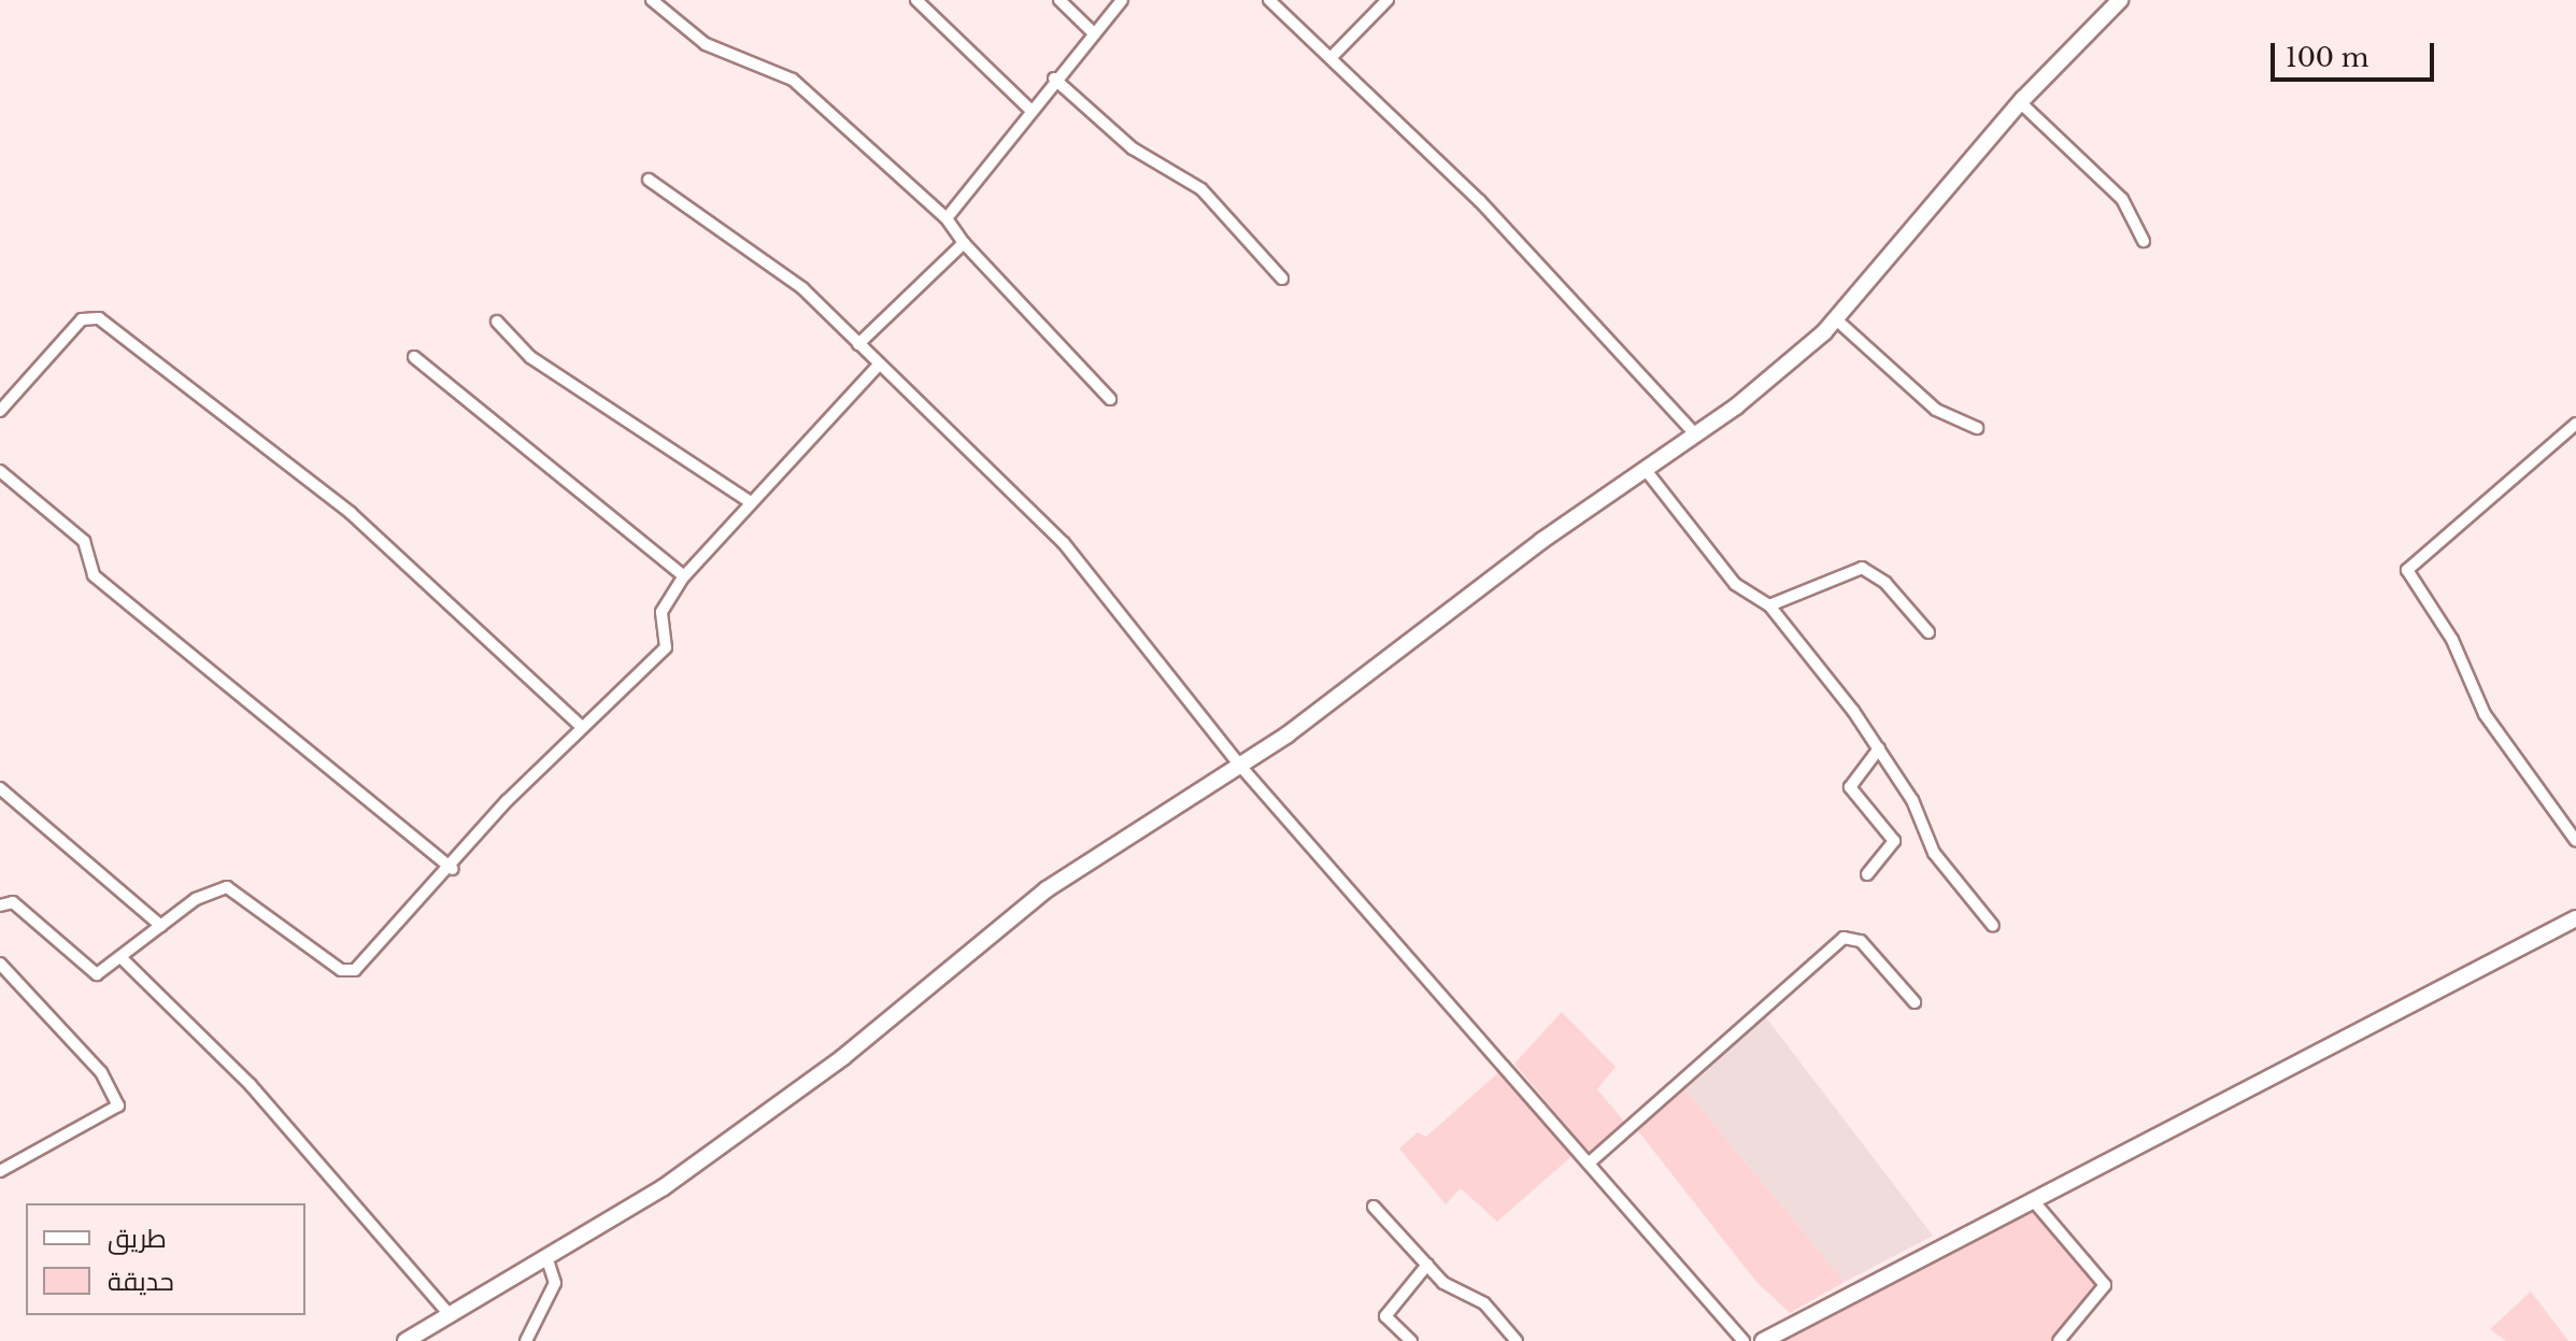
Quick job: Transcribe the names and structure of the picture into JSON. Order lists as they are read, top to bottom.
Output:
{
  "legend": ["طريق", "حديقة"],
  "scale_bar": "100 m"
}
